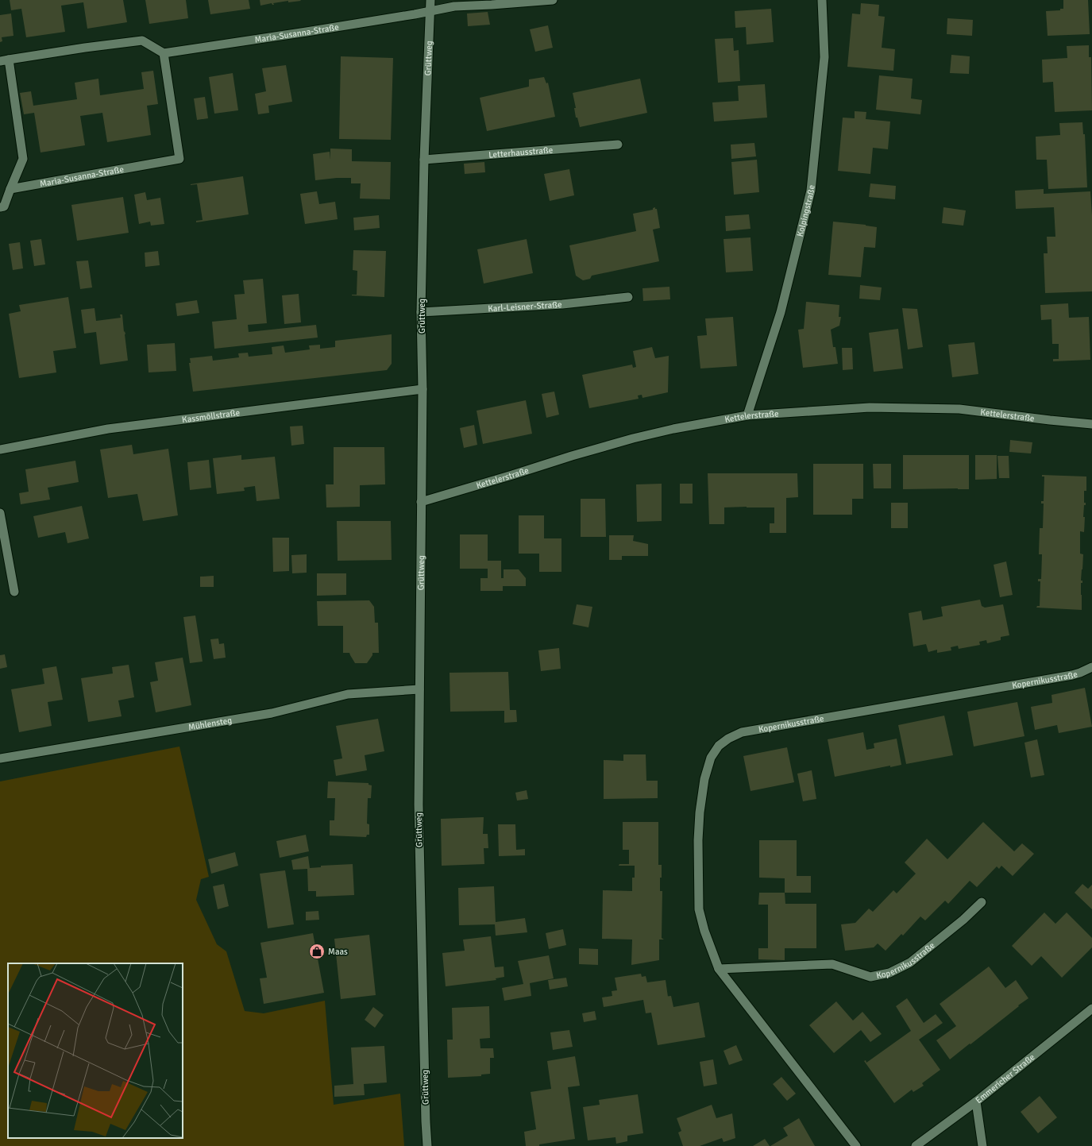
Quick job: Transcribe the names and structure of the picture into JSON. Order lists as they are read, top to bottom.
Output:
{
  "streets": {
    "street": [
      "Maria-Susanna-Straße",
      "Grüttweg",
      "Letterhausstraße",
      "Kolpingstraße",
      "Karl-Leisner-Straße",
      "Kettelerstraße",
      "Kassmöllstraße",
      "Kopernikusstraße",
      "Mühlensteg",
      "Emmericher Straße"
    ]
  },
  "crossings": [
    ["Maria-Susanna-Straße", "Grüttweg"],
    ["Grüttweg", "Letterhausstraße"],
    ["Grüttweg", "Karl-Leisner-Straße"],
    ["Grüttweg", "Kettelerstraße"],
    ["Grüttweg", "Kassmöllstraße"],
    ["Grüttweg", "Mühlensteg"],
    ["Kolpingstraße", "Kettelerstraße"]
  ],
  "places": {
    "shop": ["Maas"]
  }
}
